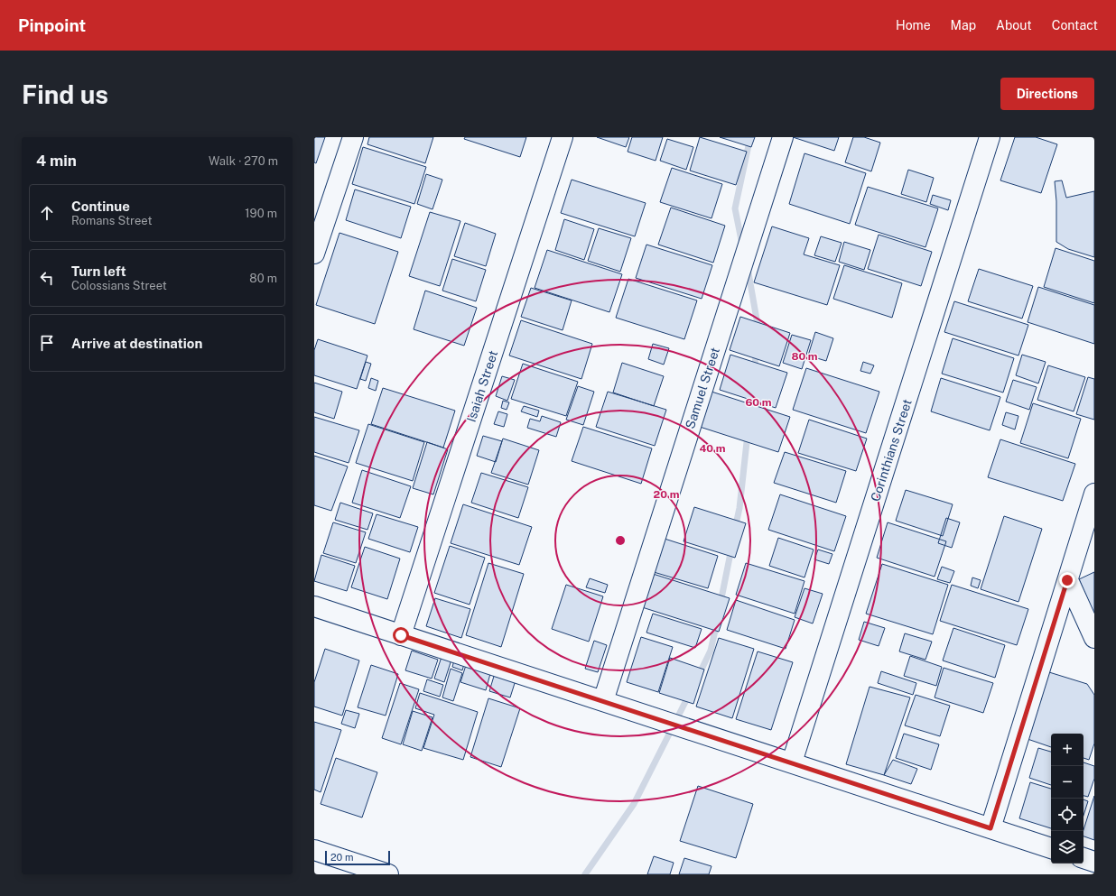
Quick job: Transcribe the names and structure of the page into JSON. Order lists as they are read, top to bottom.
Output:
{
  "streets": {
    "street": ["Isaiah Street", "Samuel Street", "Corinthians Street"]
  },
  "scale_bar": "20 m",
  "page": {
    "header": "Pinpoint",
    "nav": [
      "Home",
      "Map",
      "About",
      "Contact"
    ],
    "buttons": "Directions",
    "title": "Find us",
    "heading": ["4 min", "Walk · 270 m"],
    "list": [
      ["Continue", "Romans Street", "190 m"],
      ["Turn left", "Colossians Street", "80 m"],
      "Arrive at destination"
    ],
    "map_buttons": ["+", "−"],
    "scale": "20 m"
  },
  "rings": [
    "80 m",
    "60 m",
    "40 m",
    "20 m"
  ]
}
